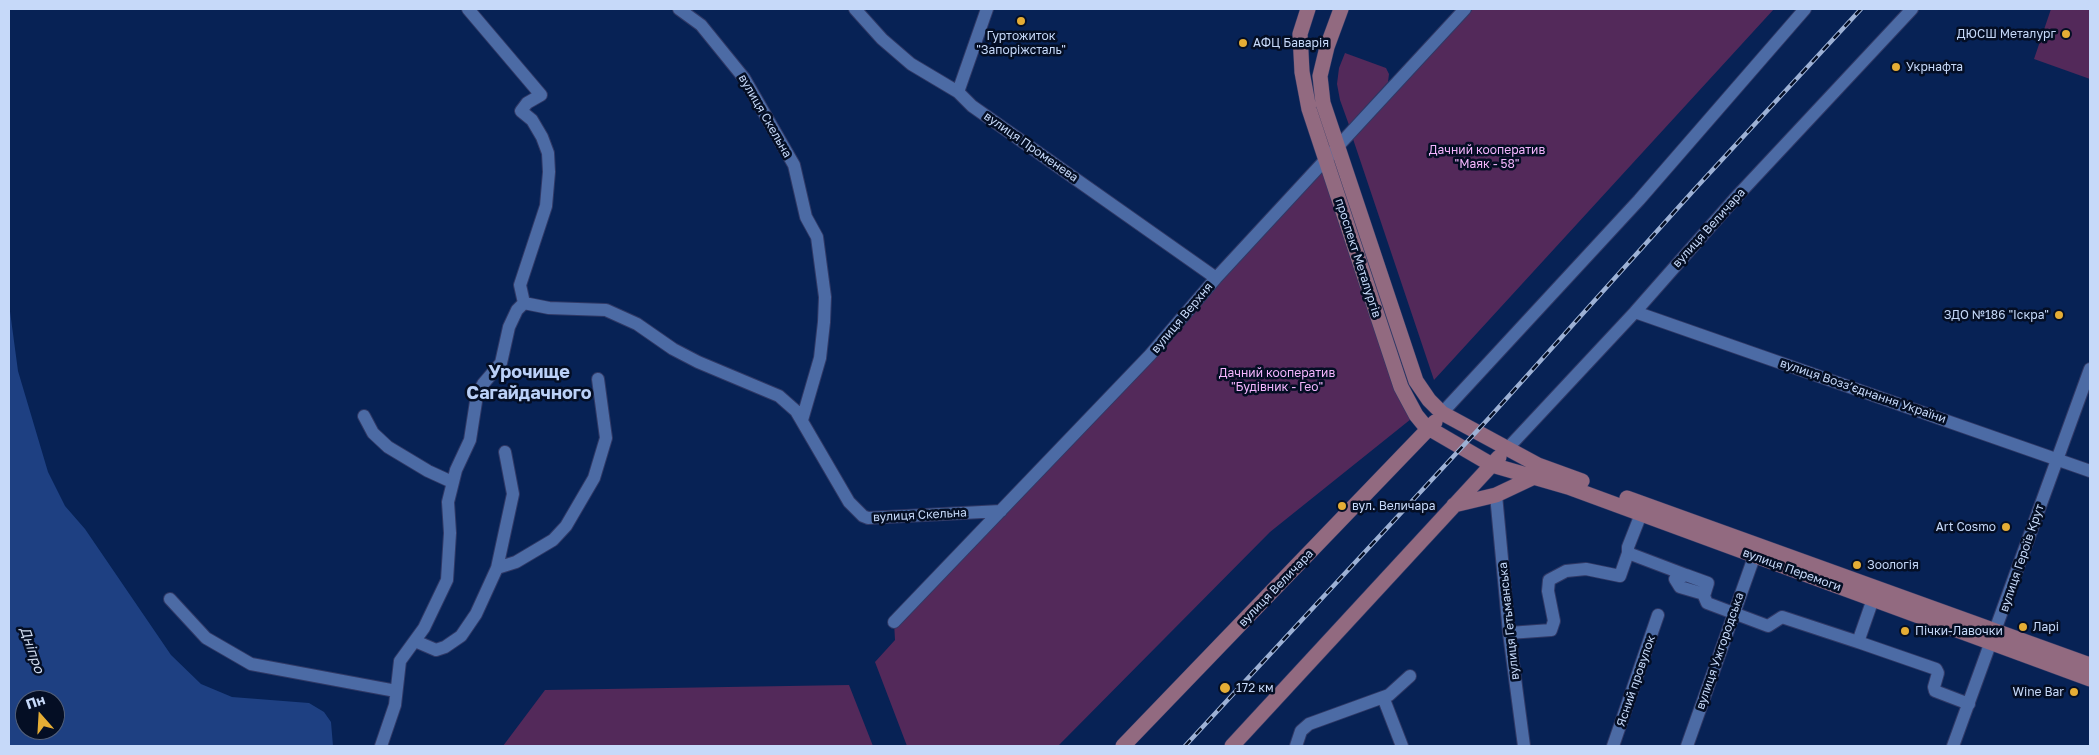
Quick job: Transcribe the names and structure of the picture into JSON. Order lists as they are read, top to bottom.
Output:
{
  "streets": {
    "main road": ["вулиця Величара", "проспект Металургів", "вулиця Перемоги"],
    "street": [
      "вулиця Скельна",
      "вулиця Променева",
      "вулиця Верхня",
      "вулиця Воззʼєднання України",
      "вулиця Героїв Крут",
      "вулиця Гетьманська",
      "вулиця Ужгородська",
      "Ясний провулок"
    ]
  },
  "crossings": [
    ["вулиця Скельна", "вулиця Верхня"],
    ["вулиця Променева", "вулиця Верхня"],
    ["вулиця Величара", "проспект Металургів"],
    ["вулиця Величара", "вулиця Воззʼєднання України"],
    ["вулиця Величара", "вулиця Перемоги"],
    ["проспект Металургів", "вулиця Верхня"],
    ["проспект Металургів", "вулиця Перемоги"],
    ["вулиця Воззʼєднання України", "вулиця Героїв Крут"],
    ["вулиця Героїв Крут", "вулиця Перемоги"],
    ["вулиця Перемоги", "вулиця Ужгородська"]
  ],
  "districts": ["Урочище Сагайдачного"],
  "water": ["Дніпро"],
  "parks": ["Дачний кооператив \"Маяк - 58\"", "Дачний кооператив \"Будівник - Гео\""],
  "places": [
    "Гуртожиток \"Запоріжсталь\"",
    "ДЮСШ Металург",
    "АФЦ Баварiя",
    "Укрнафта",
    "ЗДО №186 \"Іскра\"",
    "вул. Величара",
    "Art Cosmo",
    "Зоологія",
    "Ларі",
    "Пічки-Лавочки",
    "172 км",
    "Wine Bar"
  ],
  "north": "top"
}
